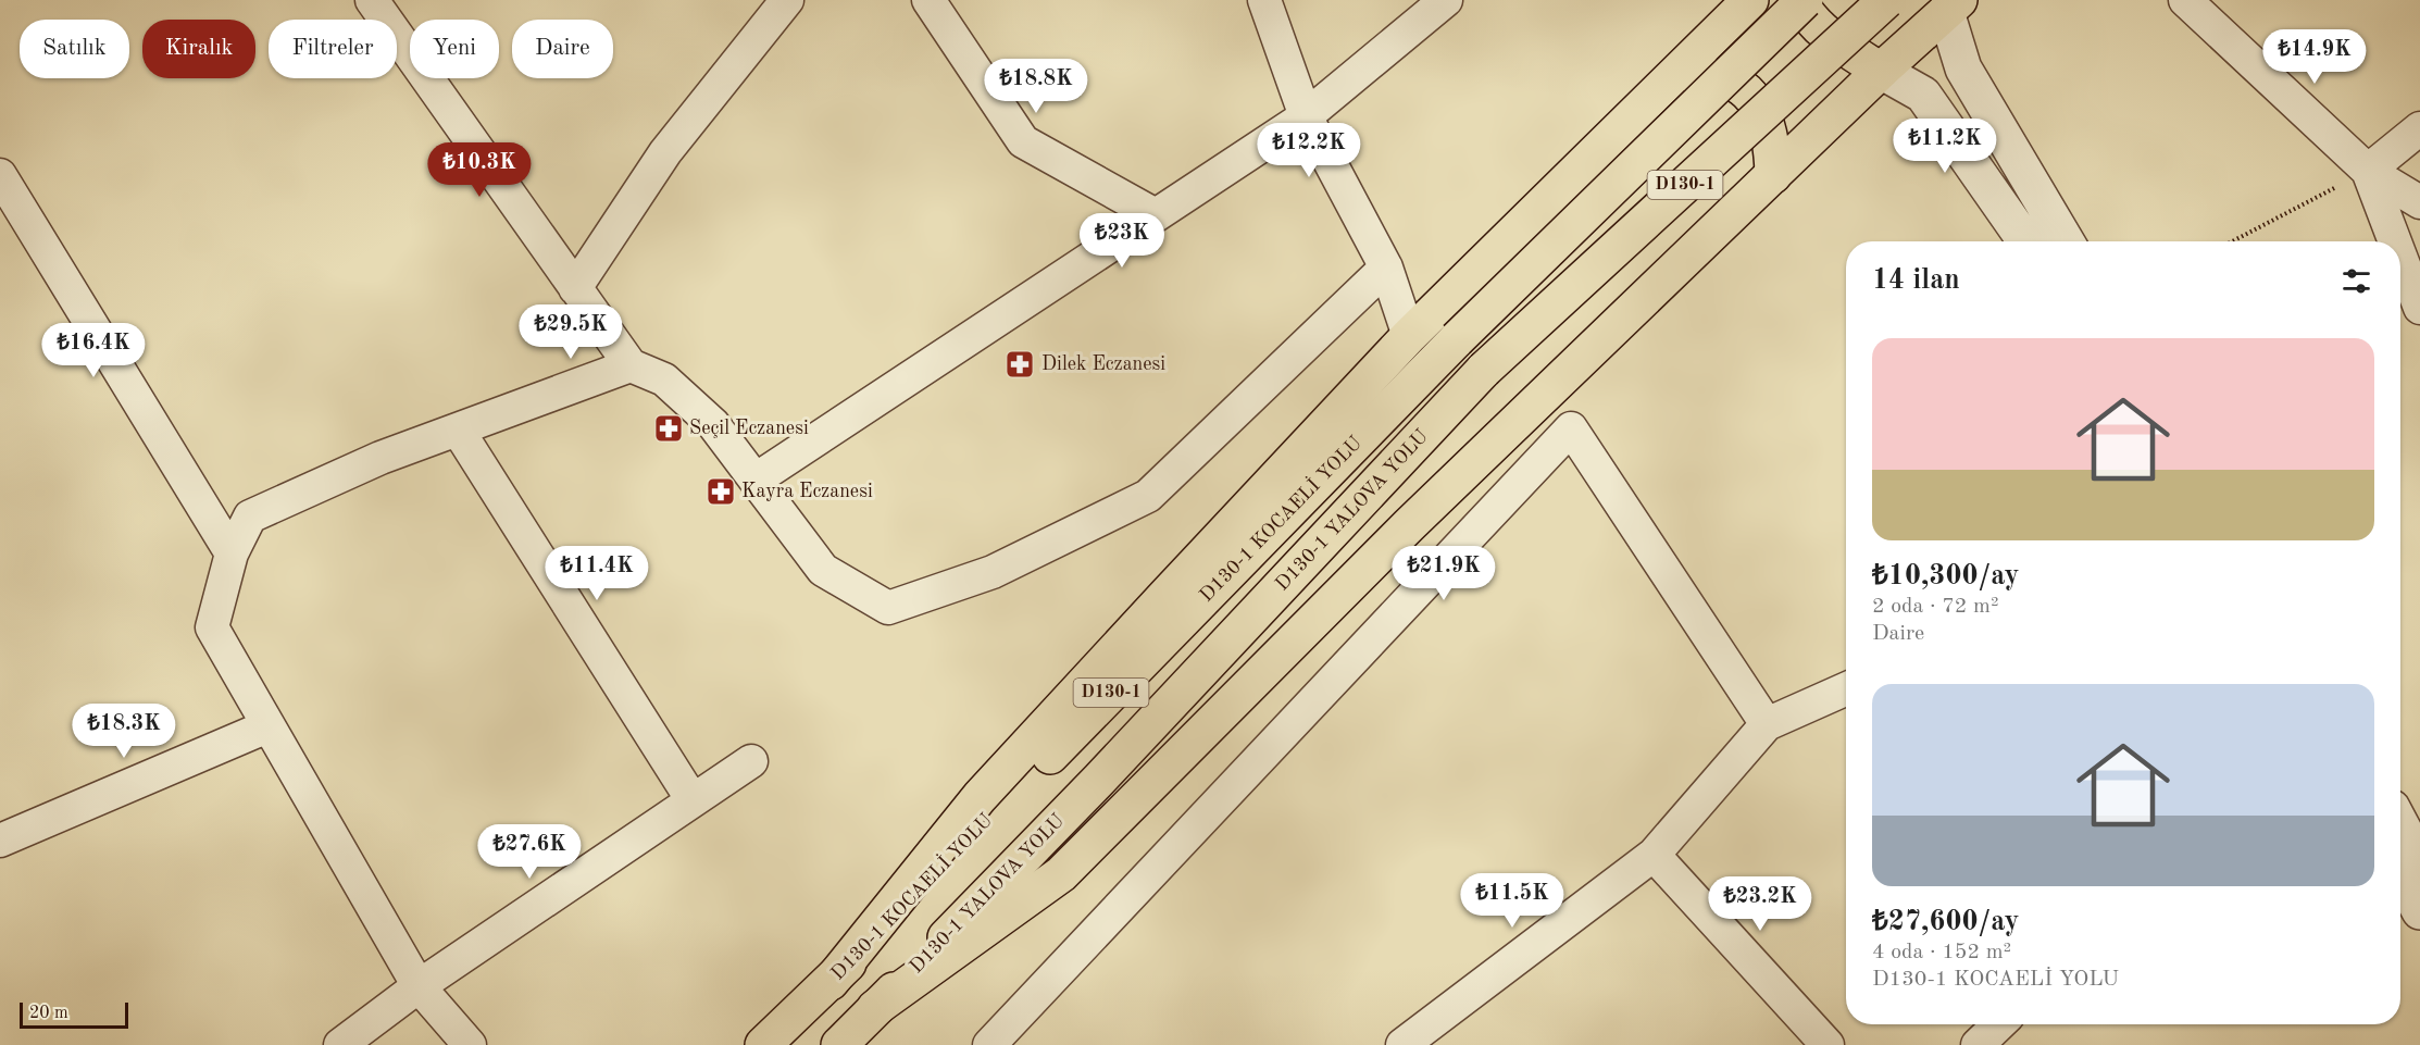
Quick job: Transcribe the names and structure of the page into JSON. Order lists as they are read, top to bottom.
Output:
{
  "streets": {
    "highway": ["D130-1", "D130-1 YALOVA YOLU", "D130-1 KOCAELİ YOLU"]
  },
  "places": {
    "pharmacy": ["Dilek Eczanesi", "Seçil Eczanesi", "Kayra Eczanesi"]
  },
  "scale_bar": "20 m",
  "page": {
    "chip": [
      "Satılık",
      "Kiralık",
      "Filtreler",
      "Yeni",
      "Daire"
    ],
    "price": [
      "₺14.9K",
      "₺18.8K",
      "₺11.2K",
      "₺12.2K",
      "₺10.3K",
      "₺23K",
      "₺29.5K",
      "₺16.4K",
      "₺11.4K",
      "₺21.9K",
      "₺18.3K",
      "₺27.6K",
      "₺11.5K",
      "₺23.2K"
    ],
    "heading": "14 ilan",
    "list": [
      {
        "name": "₺10,300/ay",
        "note": "2 oda · 72 m² · Daire"
      },
      {
        "name": "₺27,600/ay",
        "note": "4 oda · 152 m² · D130-1 KOCAELİ YOLU"
      }
    ],
    "scale": "20 m"
  }
}
